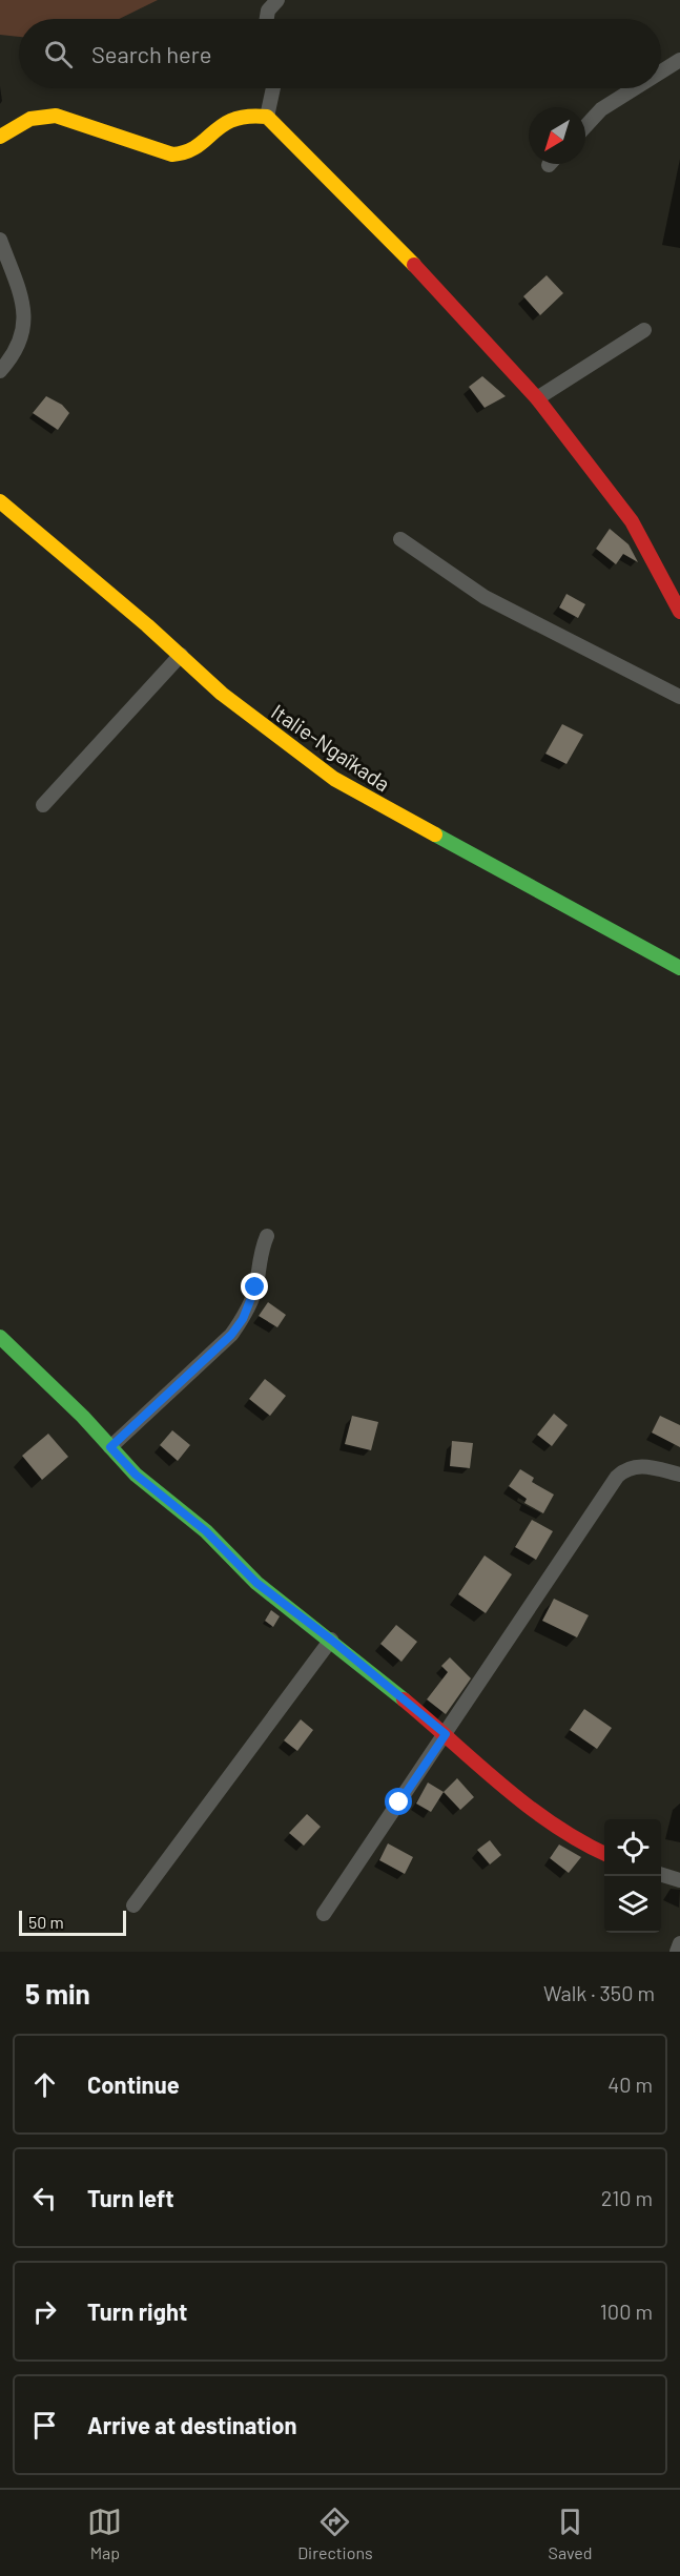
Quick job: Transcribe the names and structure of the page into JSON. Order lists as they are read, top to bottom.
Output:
{
  "streets": {
    "street": ["Italie-Ngaîkada"]
  },
  "scale_bar": "50 m",
  "north": "bottom left",
  "page": {
    "search": "Search here",
    "scale": "50 m",
    "heading": ["5 min", "Walk · 350 m"],
    "list": [
      ["Continue", "40 m"],
      ["Turn left", "210 m"],
      ["Turn right", "100 m"],
      "Arrive at destination"
    ],
    "nav": ["Map", "Directions", "Saved"]
  }
}
